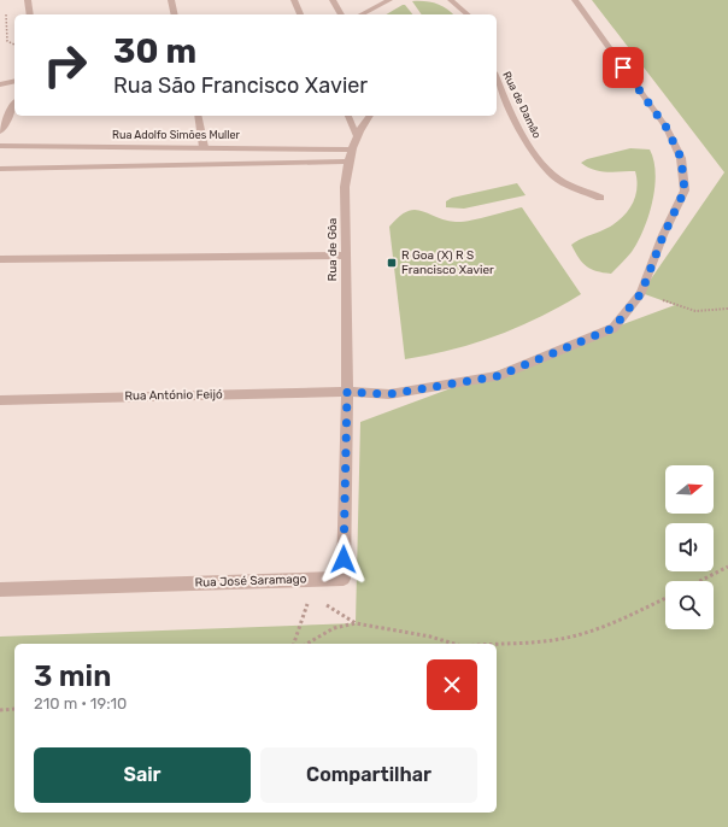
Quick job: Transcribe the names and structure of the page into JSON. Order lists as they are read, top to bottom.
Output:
{
  "streets": {
    "street": [
      "Rua de Damão",
      "Rua Adolfo Simões Muller",
      "Rua de Gôa",
      "Rua António Feijó",
      "Rua José Saramago"
    ]
  },
  "crossings": [
    ["Rua Adolfo Simões Muller", "Rua de Gôa"],
    ["Rua de Gôa", "Rua António Feijó"],
    ["Rua de Gôa", "Rua José Saramago"],
    ["Rua António Feijó", "Rua José Saramago"]
  ],
  "places": {
    "transit": ["R Goa (X) R S Francisco Xavier"]
  },
  "north": "right",
  "page": {
    "turn": ["30 m", "Rua São Francisco Xavier"],
    "heading": ["3 min", "210 m · 19:10"],
    "buttons": ["Sair", "Compartilhar"]
  }
}
